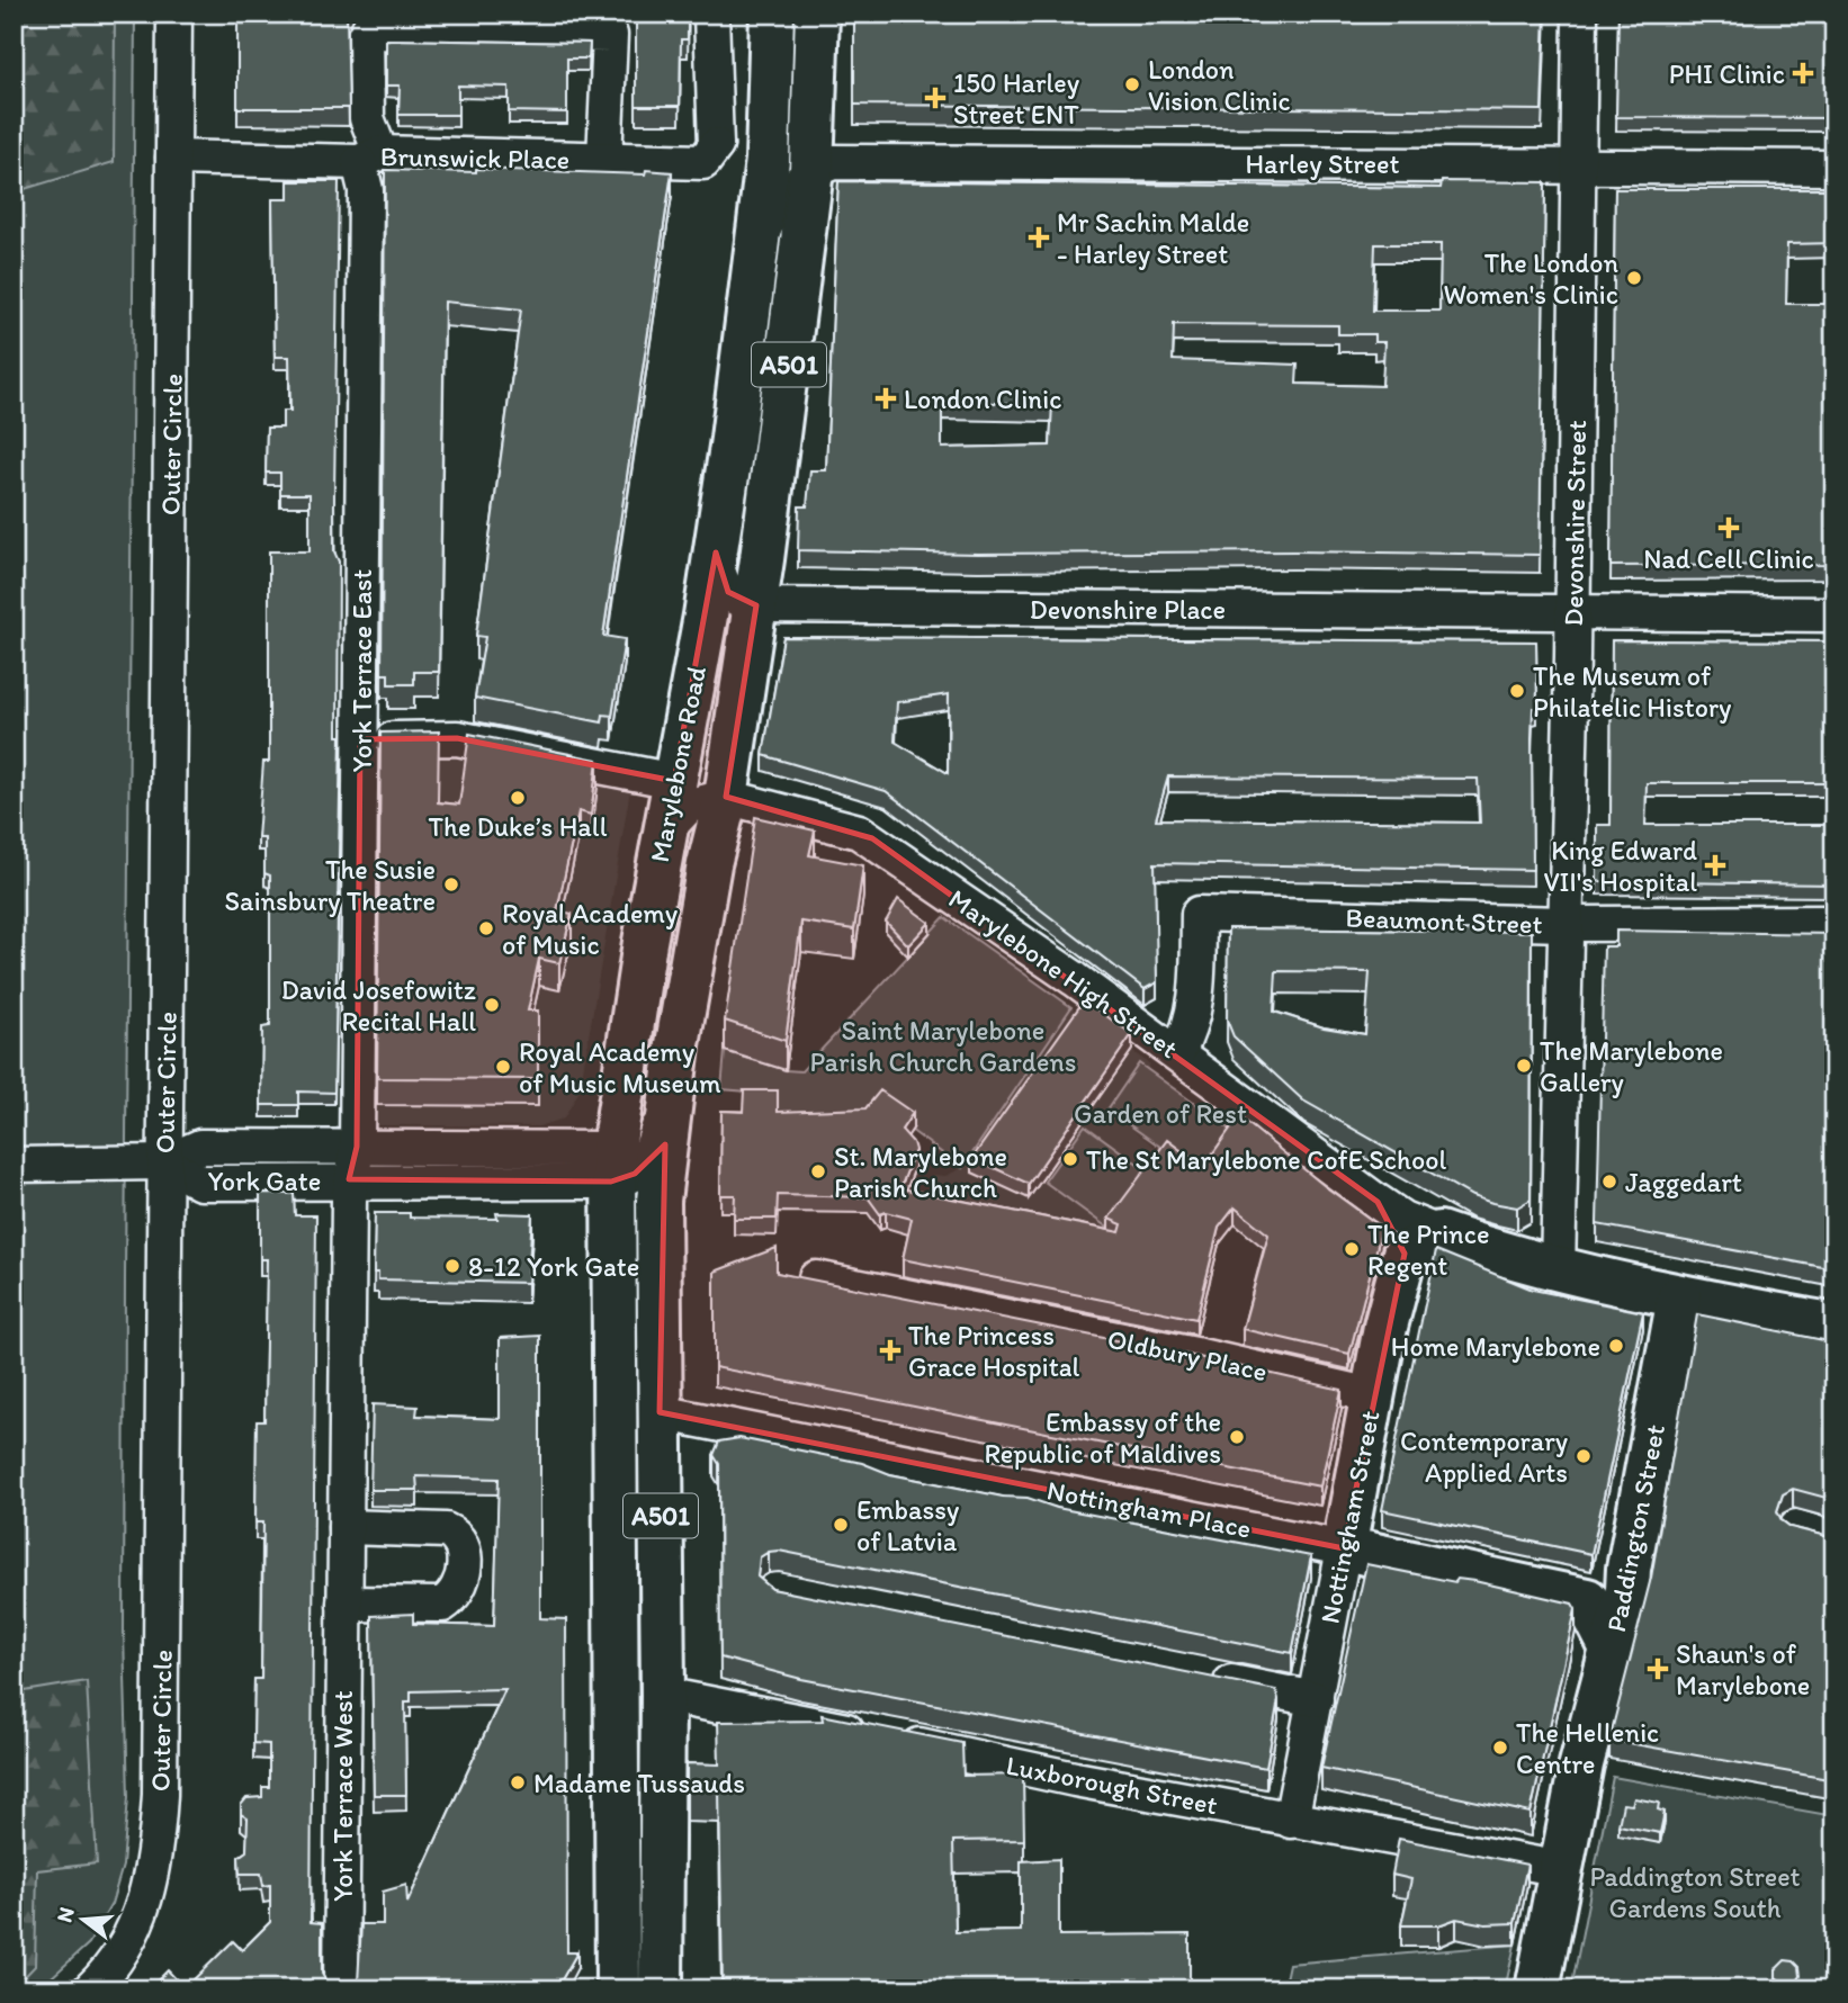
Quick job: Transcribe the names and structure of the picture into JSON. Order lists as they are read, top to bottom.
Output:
{
  "streets": {
    "main road": [
      "A501",
      "Marylebone Road",
      "Nottingham Place",
      "Nottingham Street",
      "Paddington Street"
    ],
    "street": [
      "Brunswick Place",
      "Harley Street",
      "Outer Circle",
      "Devonshire Street",
      "Devonshire Place",
      "York Terrace East",
      "Beaumont Street",
      "Marylebone High Street",
      "York Gate",
      "Oldbury Place",
      "Luxborough Street",
      "York Terrace West"
    ]
  },
  "crossings": [
    ["Brunswick Place", "Outer Circle"],
    ["Brunswick Place", "York Terrace East"],
    ["Brunswick Place", "Marylebone Road"],
    ["Harley Street", "Devonshire Street"],
    ["Harley Street", "Marylebone Road"],
    ["Outer Circle", "York Gate"],
    ["Devonshire Street", "Devonshire Place"],
    ["Devonshire Street", "Beaumont Street"],
    ["Devonshire Place", "Marylebone Road"],
    ["York Terrace East", "York Gate"],
    ["York Terrace East", "York Terrace West"],
    ["Marylebone Road", "Marylebone High Street"],
    ["Marylebone Road", "York Gate"],
    ["Marylebone Road", "Nottingham Place"],
    ["Marylebone Road", "Luxborough Street"],
    ["Beaumont Street", "Marylebone High Street"],
    ["Marylebone High Street", "Nottingham Street"],
    ["York Gate", "York Terrace West"],
    ["Oldbury Place", "Nottingham Street"],
    ["Nottingham Place", "Nottingham Street"],
    ["Nottingham Street", "Luxborough Street"],
    ["Paddington Street", "Luxborough Street"]
  ],
  "parks": ["Saint Marylebone Parish Church Gardens", "Garden of Rest", "Paddington Street Gardens South"],
  "places": {
    "health": [
      "PHI Clinic",
      "150 Harley Street ENT",
      "Mr Sachin Malde - Harley Street",
      "London Clinic",
      "Nad Cell Clinic",
      "King Edward VII's Hospital",
      "The Princess Grace Hospital",
      "Shaun's of Marylebone"
    ],
    "other": [
      "London Vision Clinic",
      "The London Women's Clinic",
      "The Museum of Philatelic History",
      "The Duke’s Hall",
      "The Susie Sainsbury Theatre",
      "Royal Academy of Music",
      "David Josefowitz Recital Hall",
      "The Marylebone Gallery",
      "Royal Academy of Music Museum",
      "The St Marylebone CofE School",
      "St. Marylebone Parish Church",
      "Jaggedart",
      "The Prince Regent",
      "8-12 York Gate",
      "Home Marylebone",
      "Embassy of the Republic of Maldives",
      "Contemporary Applied Arts",
      "Embassy of Latvia",
      "The Hellenic Centre",
      "Madame Tussauds"
    ]
  },
  "north": "left"
}
